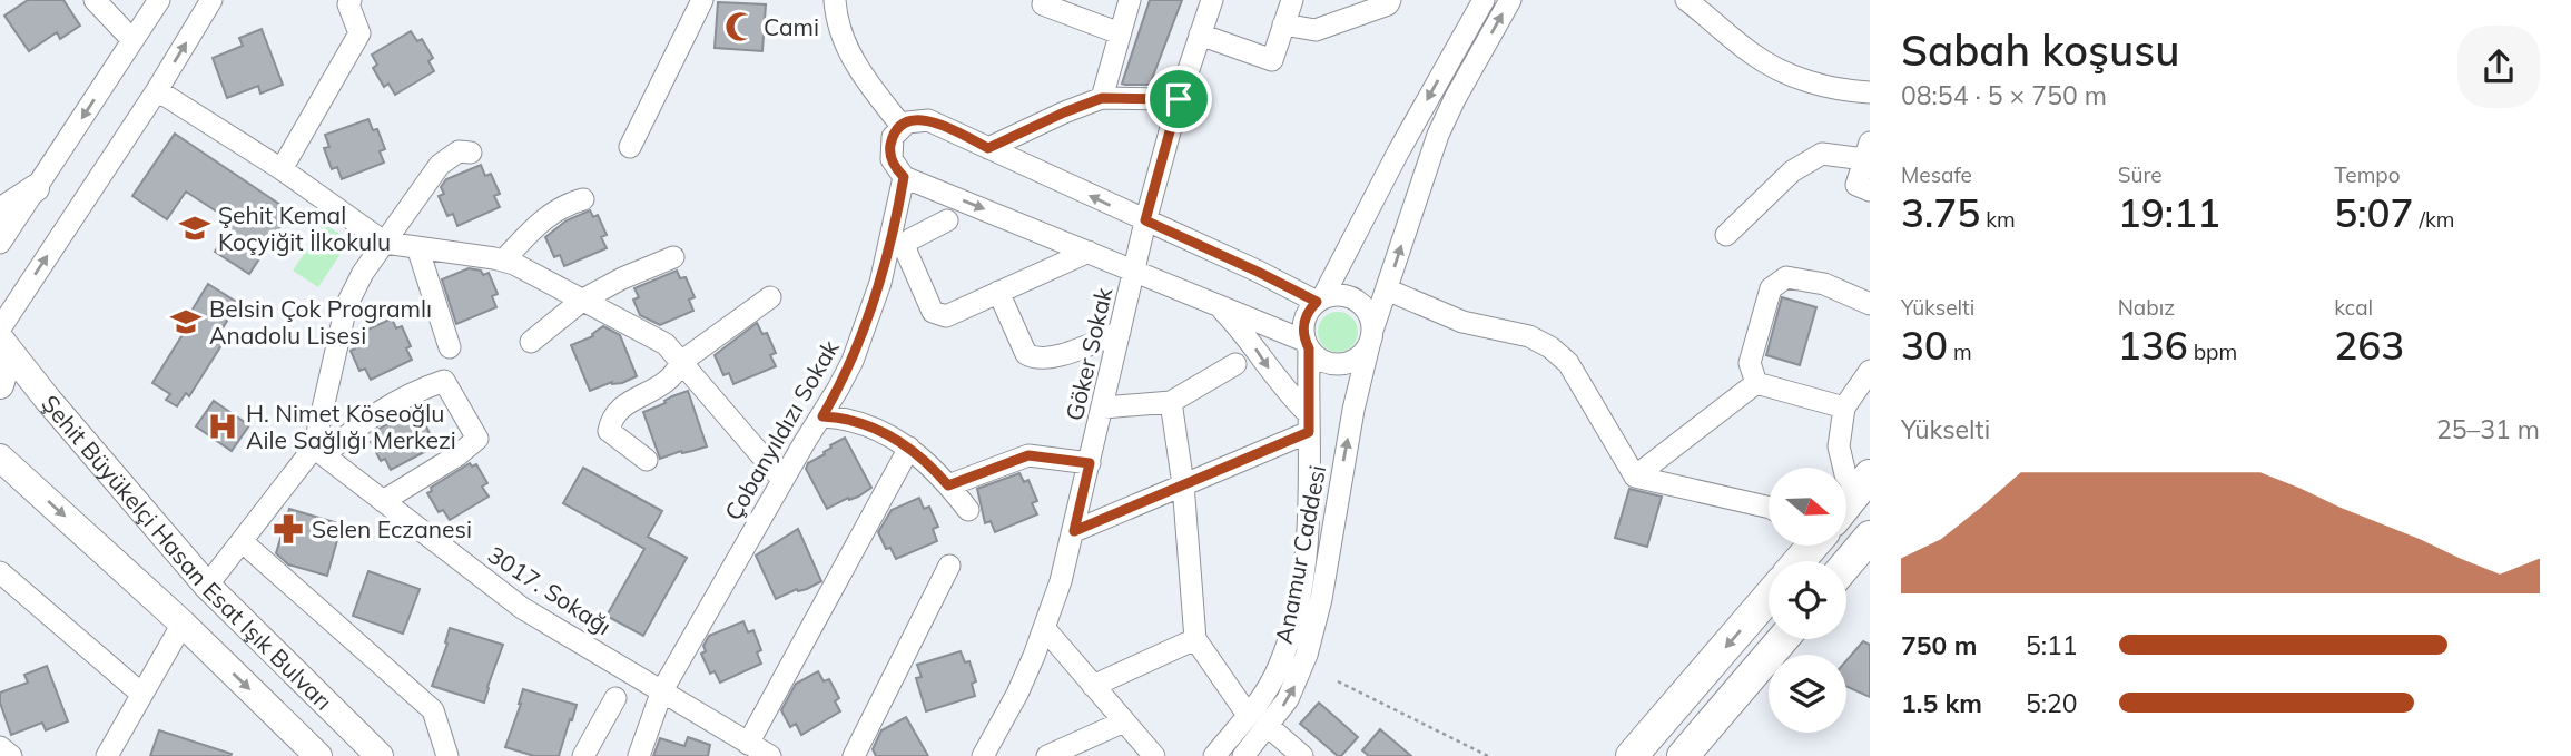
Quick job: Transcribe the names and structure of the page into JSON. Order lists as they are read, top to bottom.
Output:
{
  "streets": {
    "main road": ["Şehit Büyükelçi Hasan Esat Işık Bulvarı"],
    "street": [
      "Göker Sokak",
      "Çobanyıldızı Sokak",
      "Anamur Caddesi",
      "3017. Sokağı"
    ]
  },
  "crossings": [
    ["Çobanyıldızı Sokak", "3017. Sokağı"]
  ],
  "places": {
    "mosque": ["Cami"],
    "school or university": ["Şehit Kemal Koçyiğit İlkokulu", "Belsin Çok Programlı Anadolu Lisesi"],
    "hospital": ["H. Nimet Köseoğlu Aile Sağlığı Merkezi"],
    "pharmacy": ["Selen Eczanesi"]
  },
  "north": "right",
  "page": {
    "heading": ["Sabah koşusu", "08:54 · 5 × 750 m"],
    "stats": [
      ["Mesafe", "3.75 km"],
      ["Süre", "19:11"],
      ["Tempo", "5:07 /km"],
      ["Yükselti", "30 m"],
      ["Nabız", "136 bpm"],
      ["kcal", "263"]
    ],
    "chart": ["Yükselti", "25–31 m"],
    "list": [
      {
        "name": "750 m",
        "note": "5:11"
      },
      {
        "name": "1.5 km",
        "note": "5:20"
      }
    ]
  }
}
